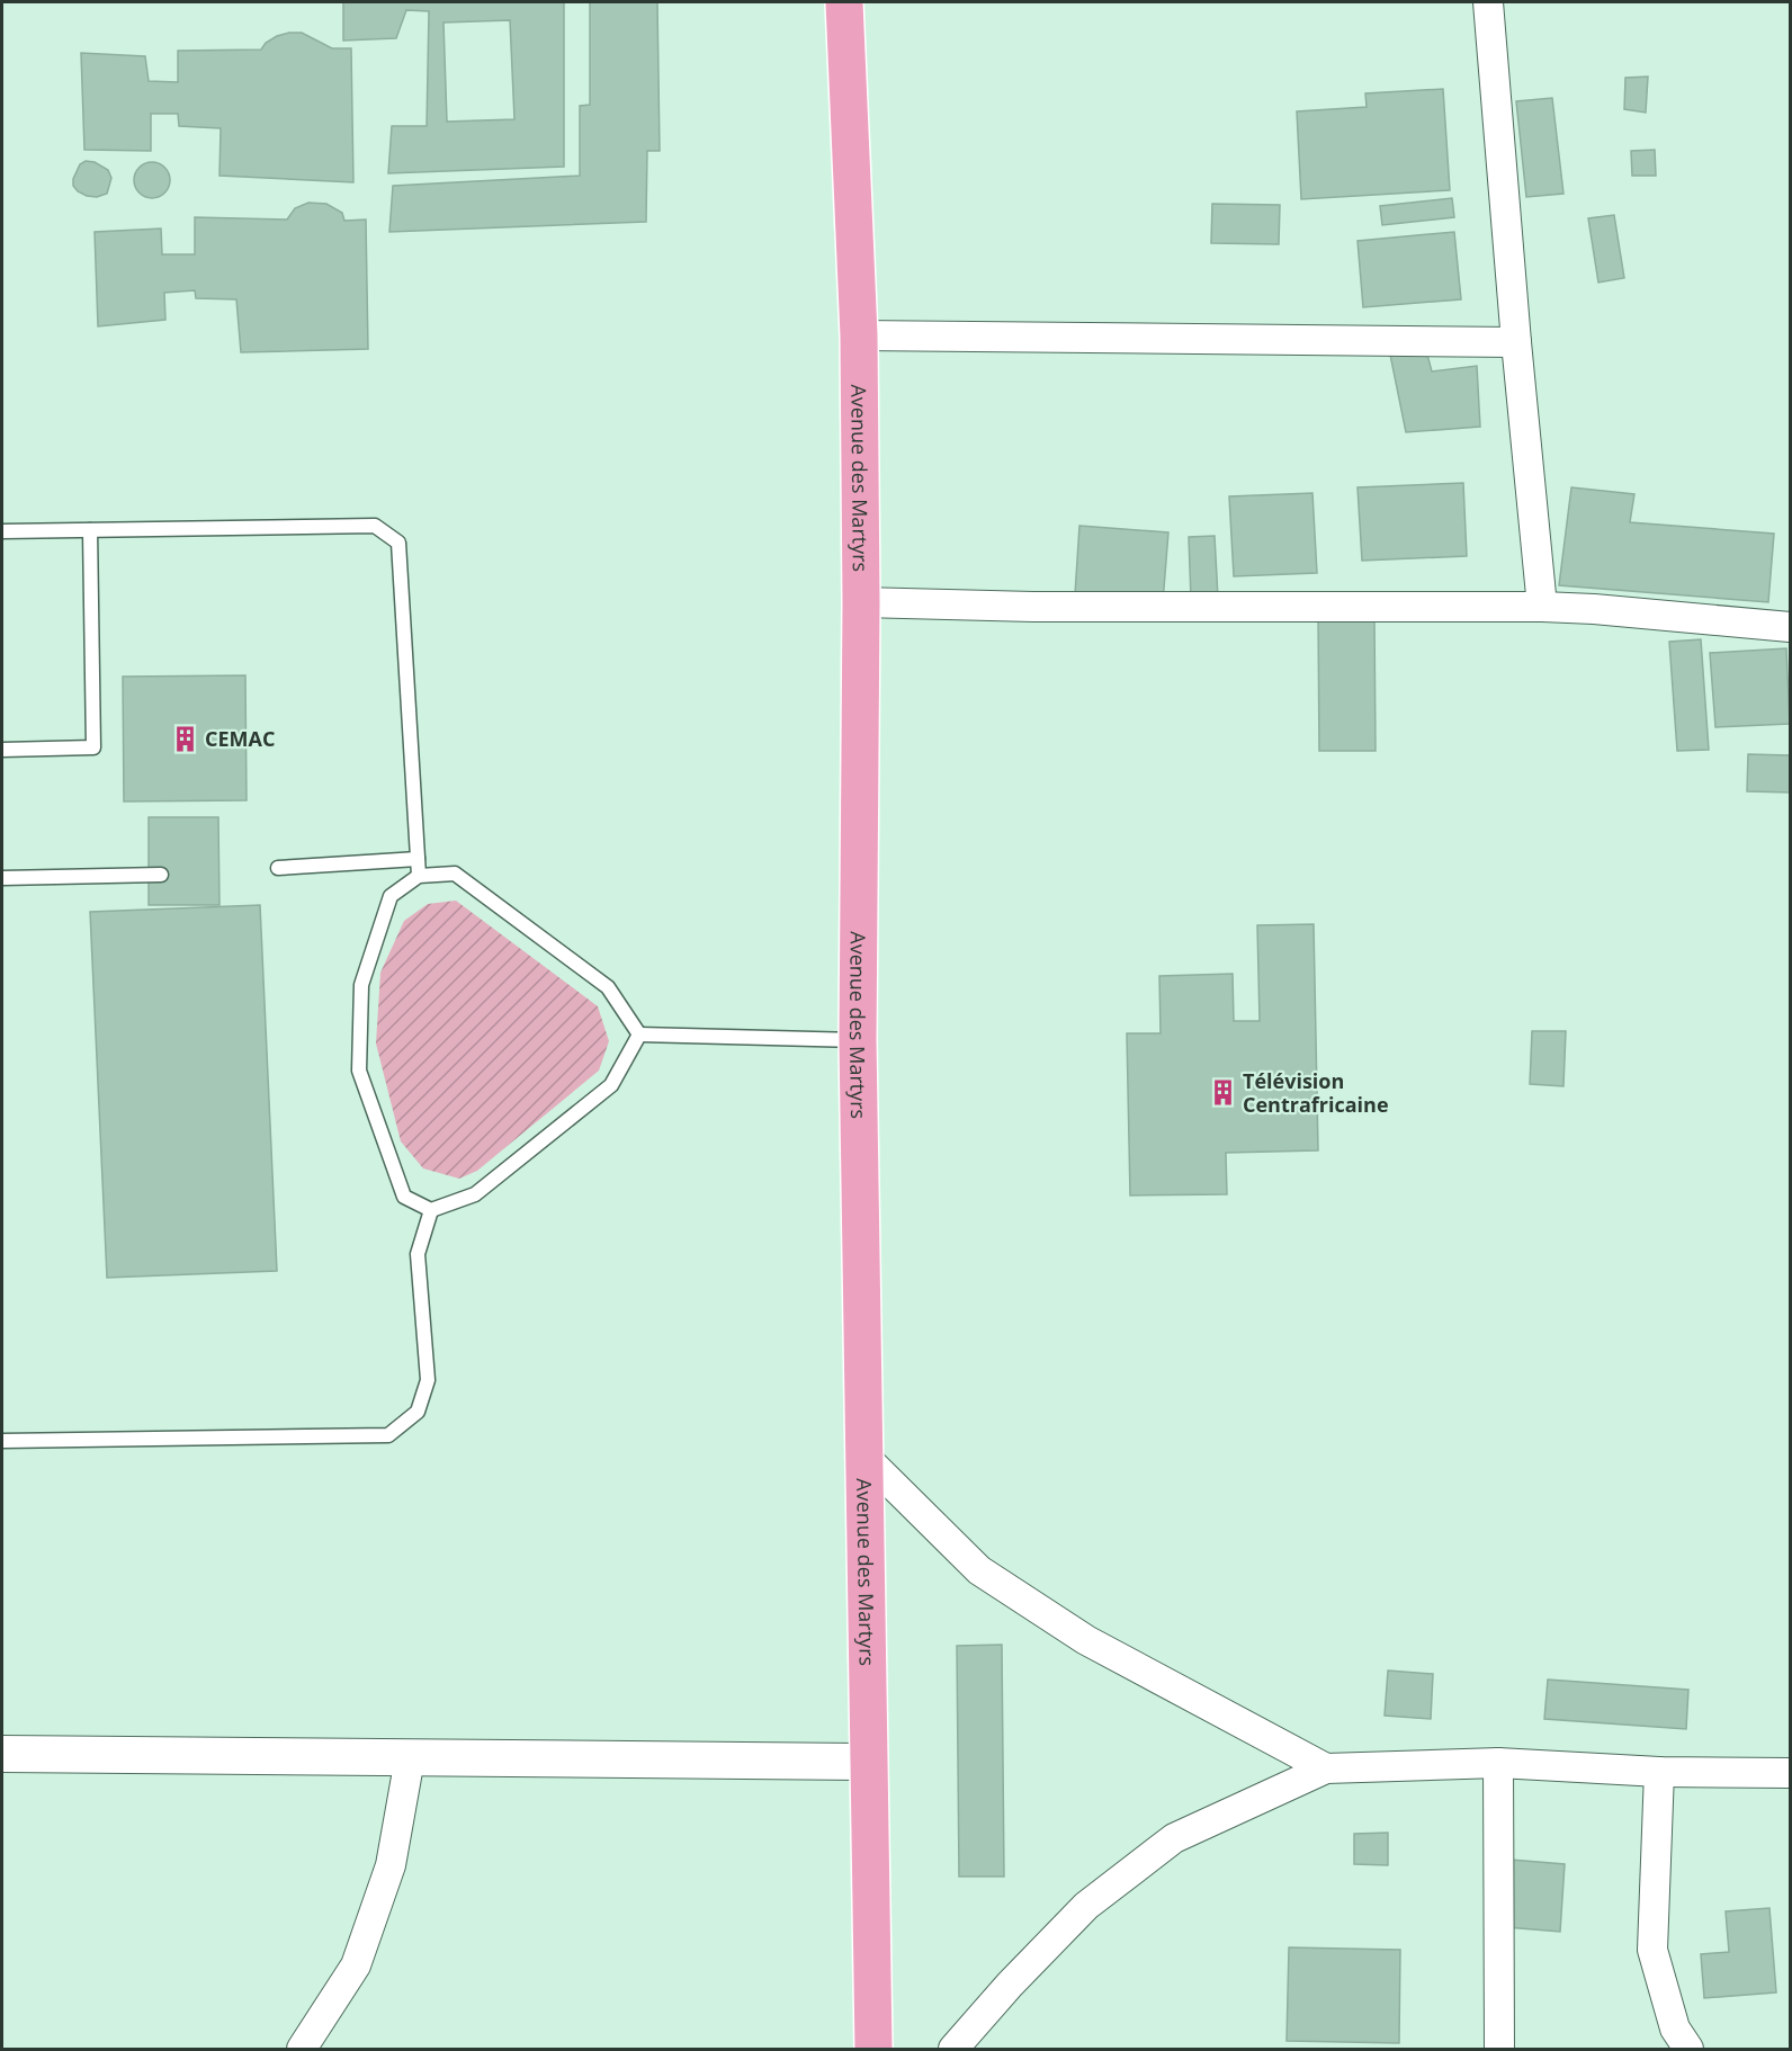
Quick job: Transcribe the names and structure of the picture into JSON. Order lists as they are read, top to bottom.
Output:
{
  "streets": {
    "main road": ["Avenue des Martyrs"]
  },
  "places": {
    "building": ["CEMAC", "Télévision Centrafricaine"]
  }
}
